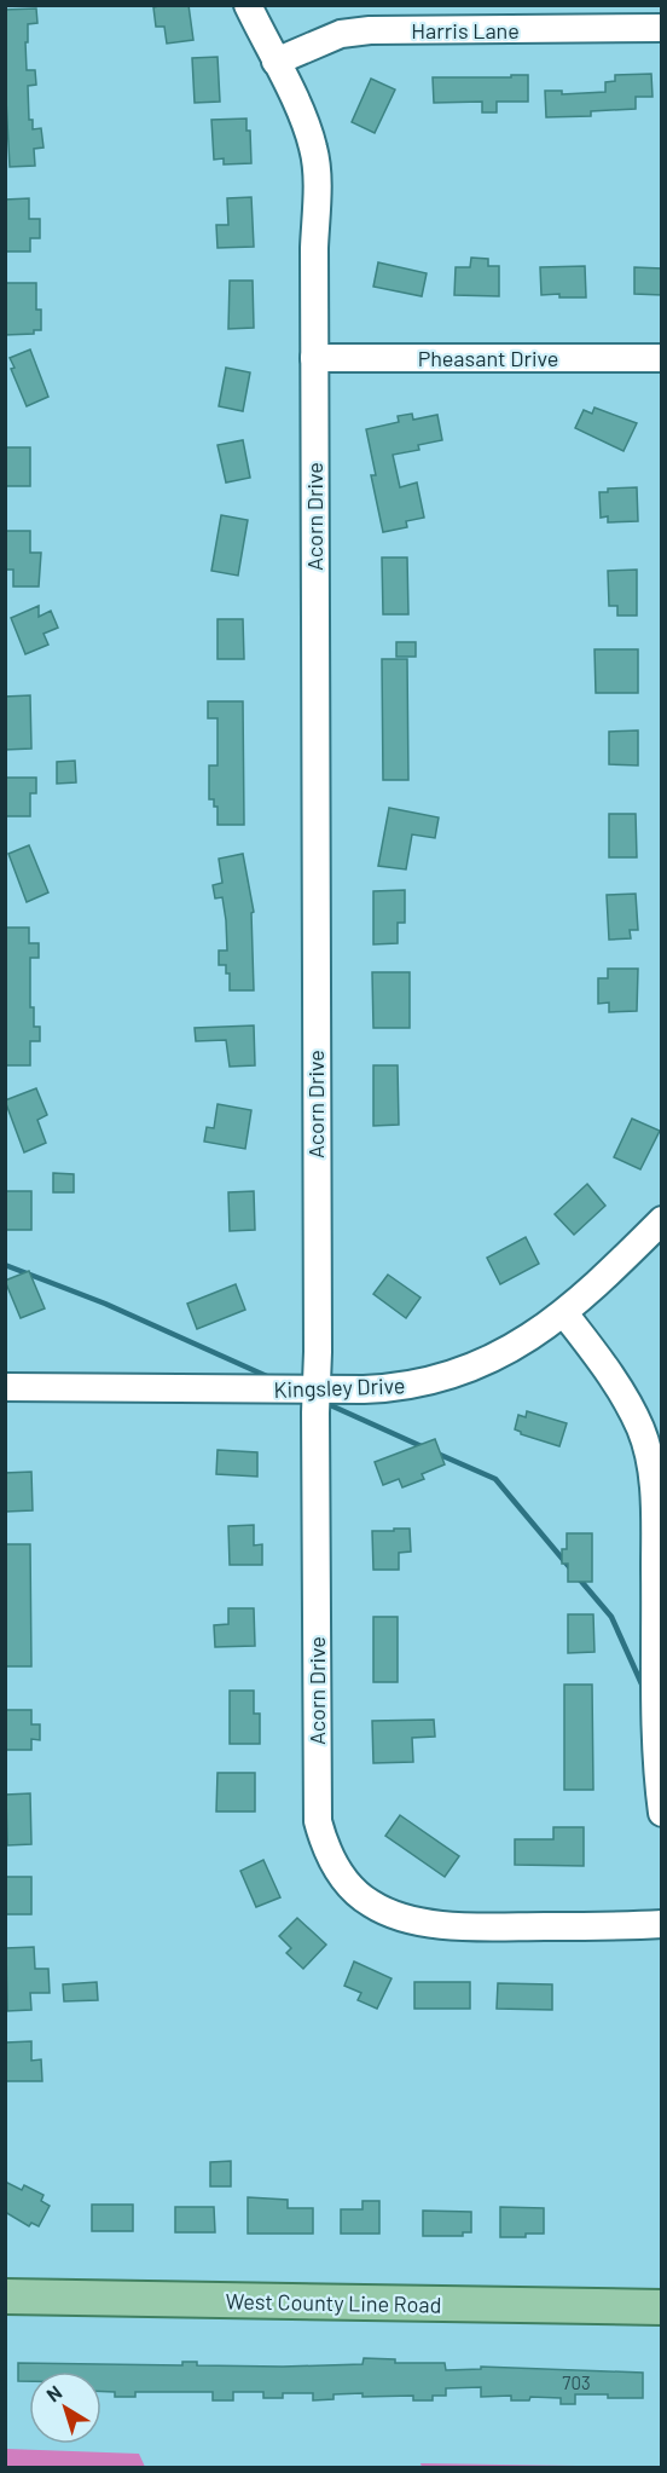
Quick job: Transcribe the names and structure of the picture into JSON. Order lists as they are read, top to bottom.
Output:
{
  "streets": {
    "main road": ["West County Line Road"],
    "street": [
      "Harris Lane",
      "Pheasant Drive",
      "Acorn Drive",
      "Kingsley Drive"
    ]
  },
  "crossings": [
    ["Harris Lane", "Acorn Drive"],
    ["Pheasant Drive", "Acorn Drive"],
    ["Acorn Drive", "Kingsley Drive"]
  ],
  "house_numbers": ["703"],
  "north": "top left"
}
